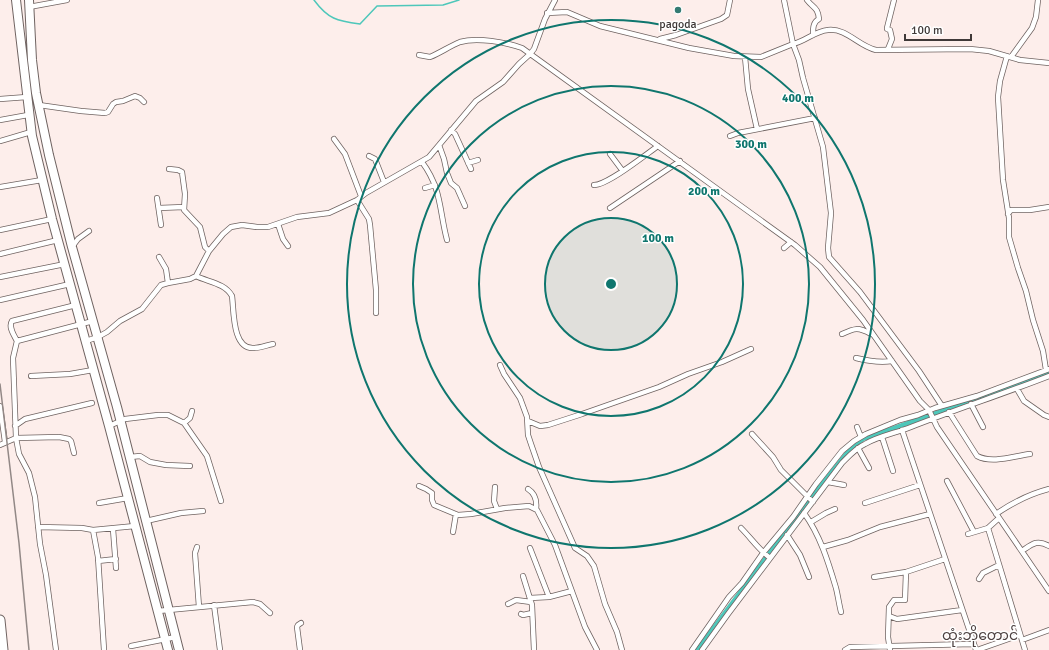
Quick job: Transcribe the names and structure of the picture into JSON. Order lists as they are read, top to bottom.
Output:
{
  "districts": ["ထုံးဘိုတောင်"],
  "places": ["pagoda"],
  "scale_bar": "100 m",
  "rings": [
    "400 m",
    "300 m",
    "200 m",
    "100 m"
  ]
}
